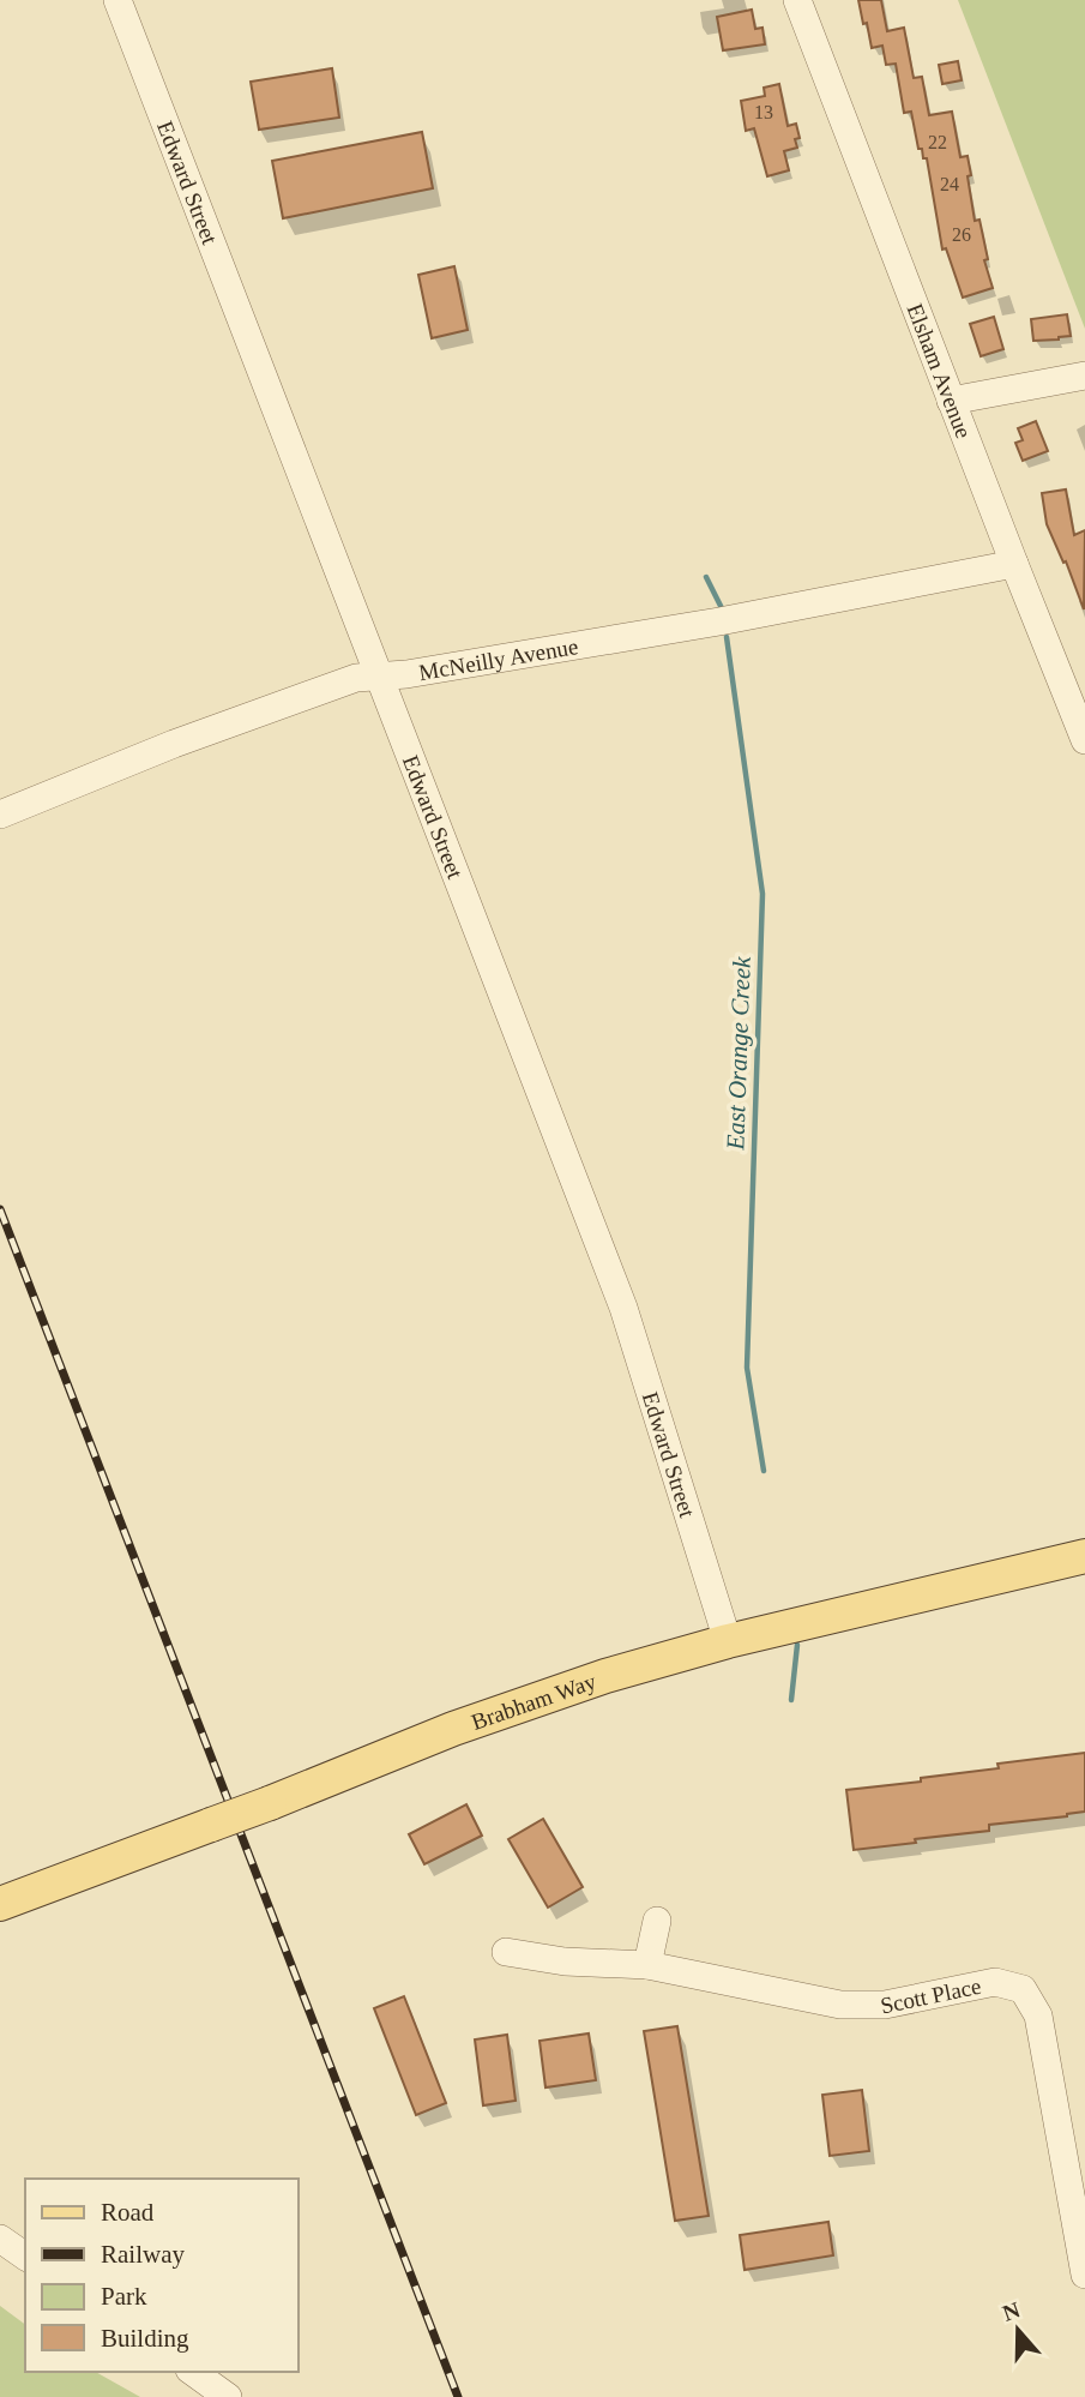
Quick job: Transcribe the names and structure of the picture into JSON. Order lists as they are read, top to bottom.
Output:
{
  "streets": {
    "main road": ["Brabham Way"],
    "street": [
      "Edward Street",
      "Elsham Avenue",
      "McNeilly Avenue",
      "Scott Place"
    ]
  },
  "crossings": [
    ["Edward Street", "McNeilly Avenue"],
    ["Edward Street", "Brabham Way"],
    ["Elsham Avenue", "McNeilly Avenue"]
  ],
  "water": ["East Orange Creek"],
  "house_numbers": [
    "13",
    "22",
    "24",
    "26"
  ],
  "legend": [
    "Road",
    "Railway",
    "Park",
    "Building"
  ],
  "north": "top"
}
